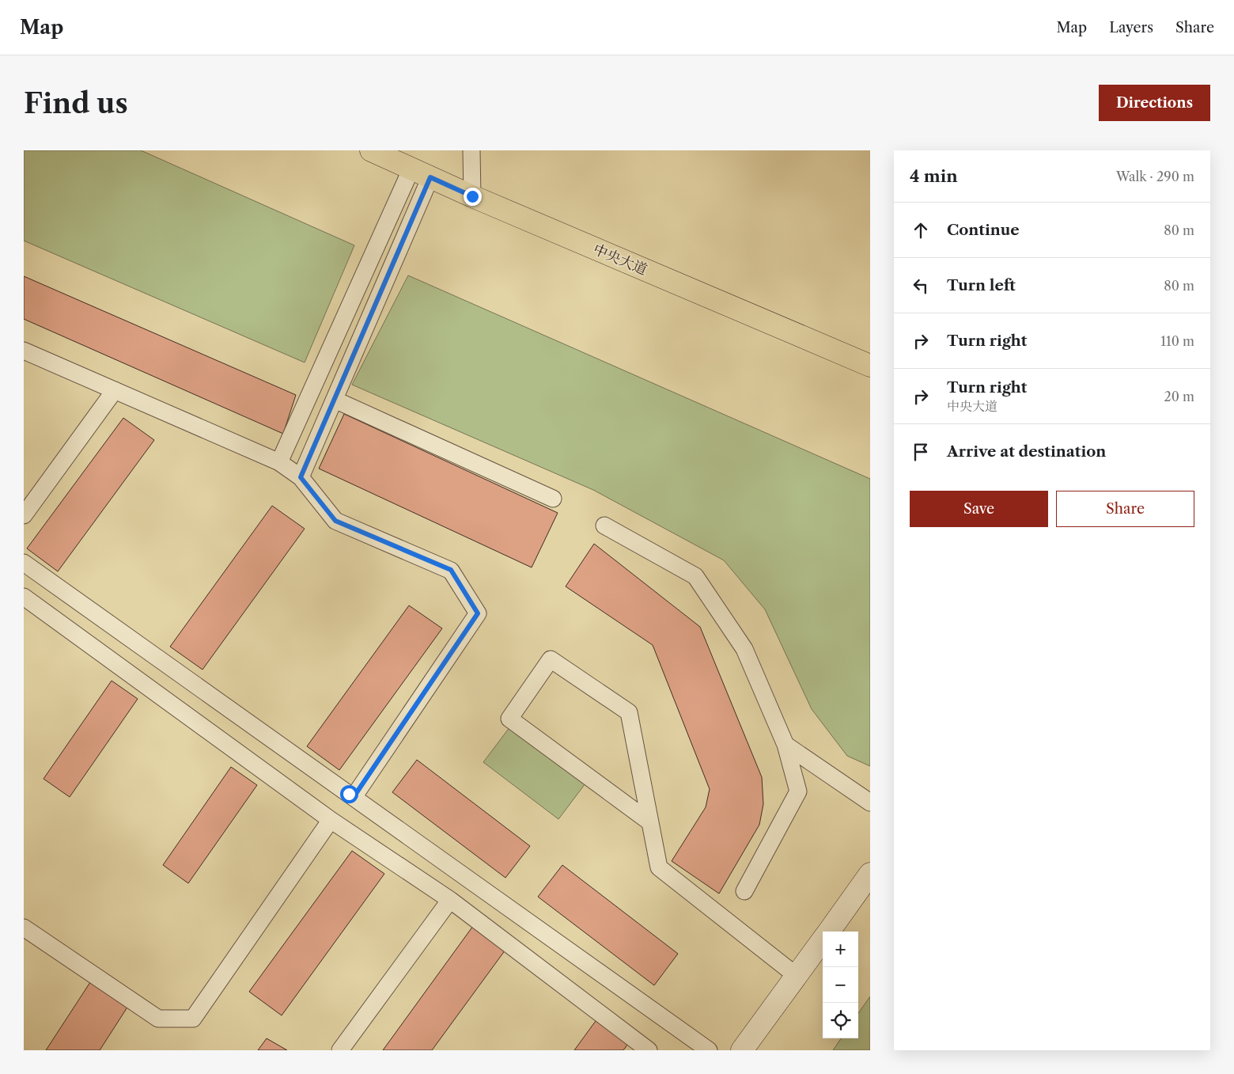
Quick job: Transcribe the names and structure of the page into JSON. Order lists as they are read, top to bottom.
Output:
{
  "streets": {
    "main road": ["中央大道"]
  },
  "page": {
    "header": "Map",
    "nav": ["Map", "Layers", "Share"],
    "buttons": [
      "Directions",
      ["Save", "Share"]
    ],
    "title": "Find us",
    "heading": ["4 min", "Walk · 290 m"],
    "list": [
      ["Continue", "80 m"],
      ["Turn left", "80 m"],
      ["Turn right", "110 m"],
      ["Turn right", "中央大道", "20 m"],
      "Arrive at destination"
    ],
    "map_buttons": ["+", "−"]
  }
}
